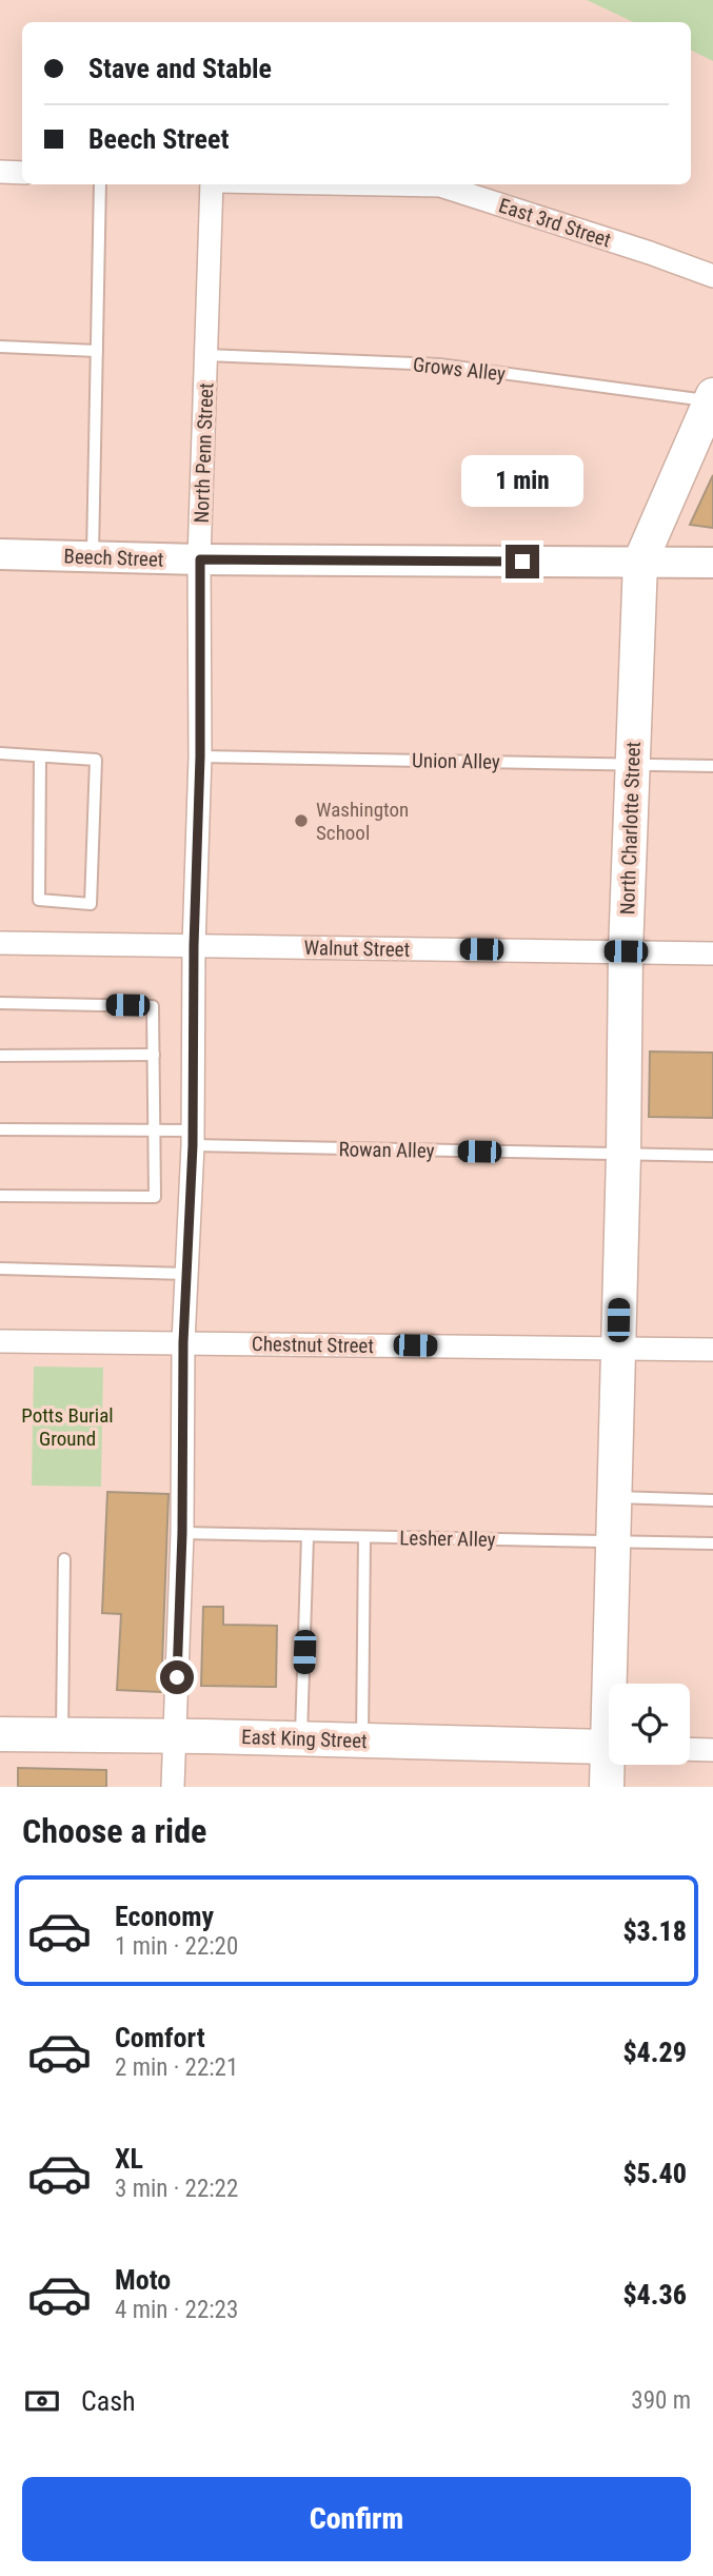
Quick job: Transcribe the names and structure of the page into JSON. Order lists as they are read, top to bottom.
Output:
{
  "streets": {
    "main road": ["North Charlotte Street", "East King Street"],
    "street": [
      "East 3rd Street",
      "North Penn Street",
      "Beech Street",
      "Walnut Street",
      "Chestnut Street"
    ],
    "lane": [
      "Grows Alley",
      "Union Alley",
      "Rowan Alley",
      "Lesher Alley"
    ]
  },
  "crossings": [
    ["Grows Alley", "North Penn Street"],
    ["Grows Alley", "North Charlotte Street"],
    ["North Penn Street", "Beech Street"],
    ["North Penn Street", "Union Alley"],
    ["North Penn Street", "Walnut Street"],
    ["North Penn Street", "Rowan Alley"],
    ["North Penn Street", "Chestnut Street"],
    ["North Penn Street", "Lesher Alley"],
    ["North Penn Street", "East King Street"],
    ["Beech Street", "North Charlotte Street"],
    ["Union Alley", "North Charlotte Street"],
    ["North Charlotte Street", "Walnut Street"],
    ["North Charlotte Street", "Rowan Alley"],
    ["North Charlotte Street", "Chestnut Street"],
    ["North Charlotte Street", "Lesher Alley"]
  ],
  "parks": ["Potts Burial Ground"],
  "places": ["Washington School"],
  "page": {
    "banner": ["Stave and Stable", "Beech Street"],
    "bubble": "1 min",
    "heading": "Choose a ride",
    "list": [
      {
        "name": "Economy",
        "note": "1 min · 22:20",
        "value": "$3.18"
      },
      {
        "name": "Comfort",
        "note": "2 min · 22:21",
        "value": "$4.29"
      },
      {
        "name": "XL",
        "note": "3 min · 22:22",
        "value": "$5.40"
      },
      {
        "name": "Moto",
        "note": "4 min · 22:23",
        "value": "$4.36"
      }
    ],
    "pay": ["Cash", "390 m"],
    "buttons": "Confirm"
  }
}
